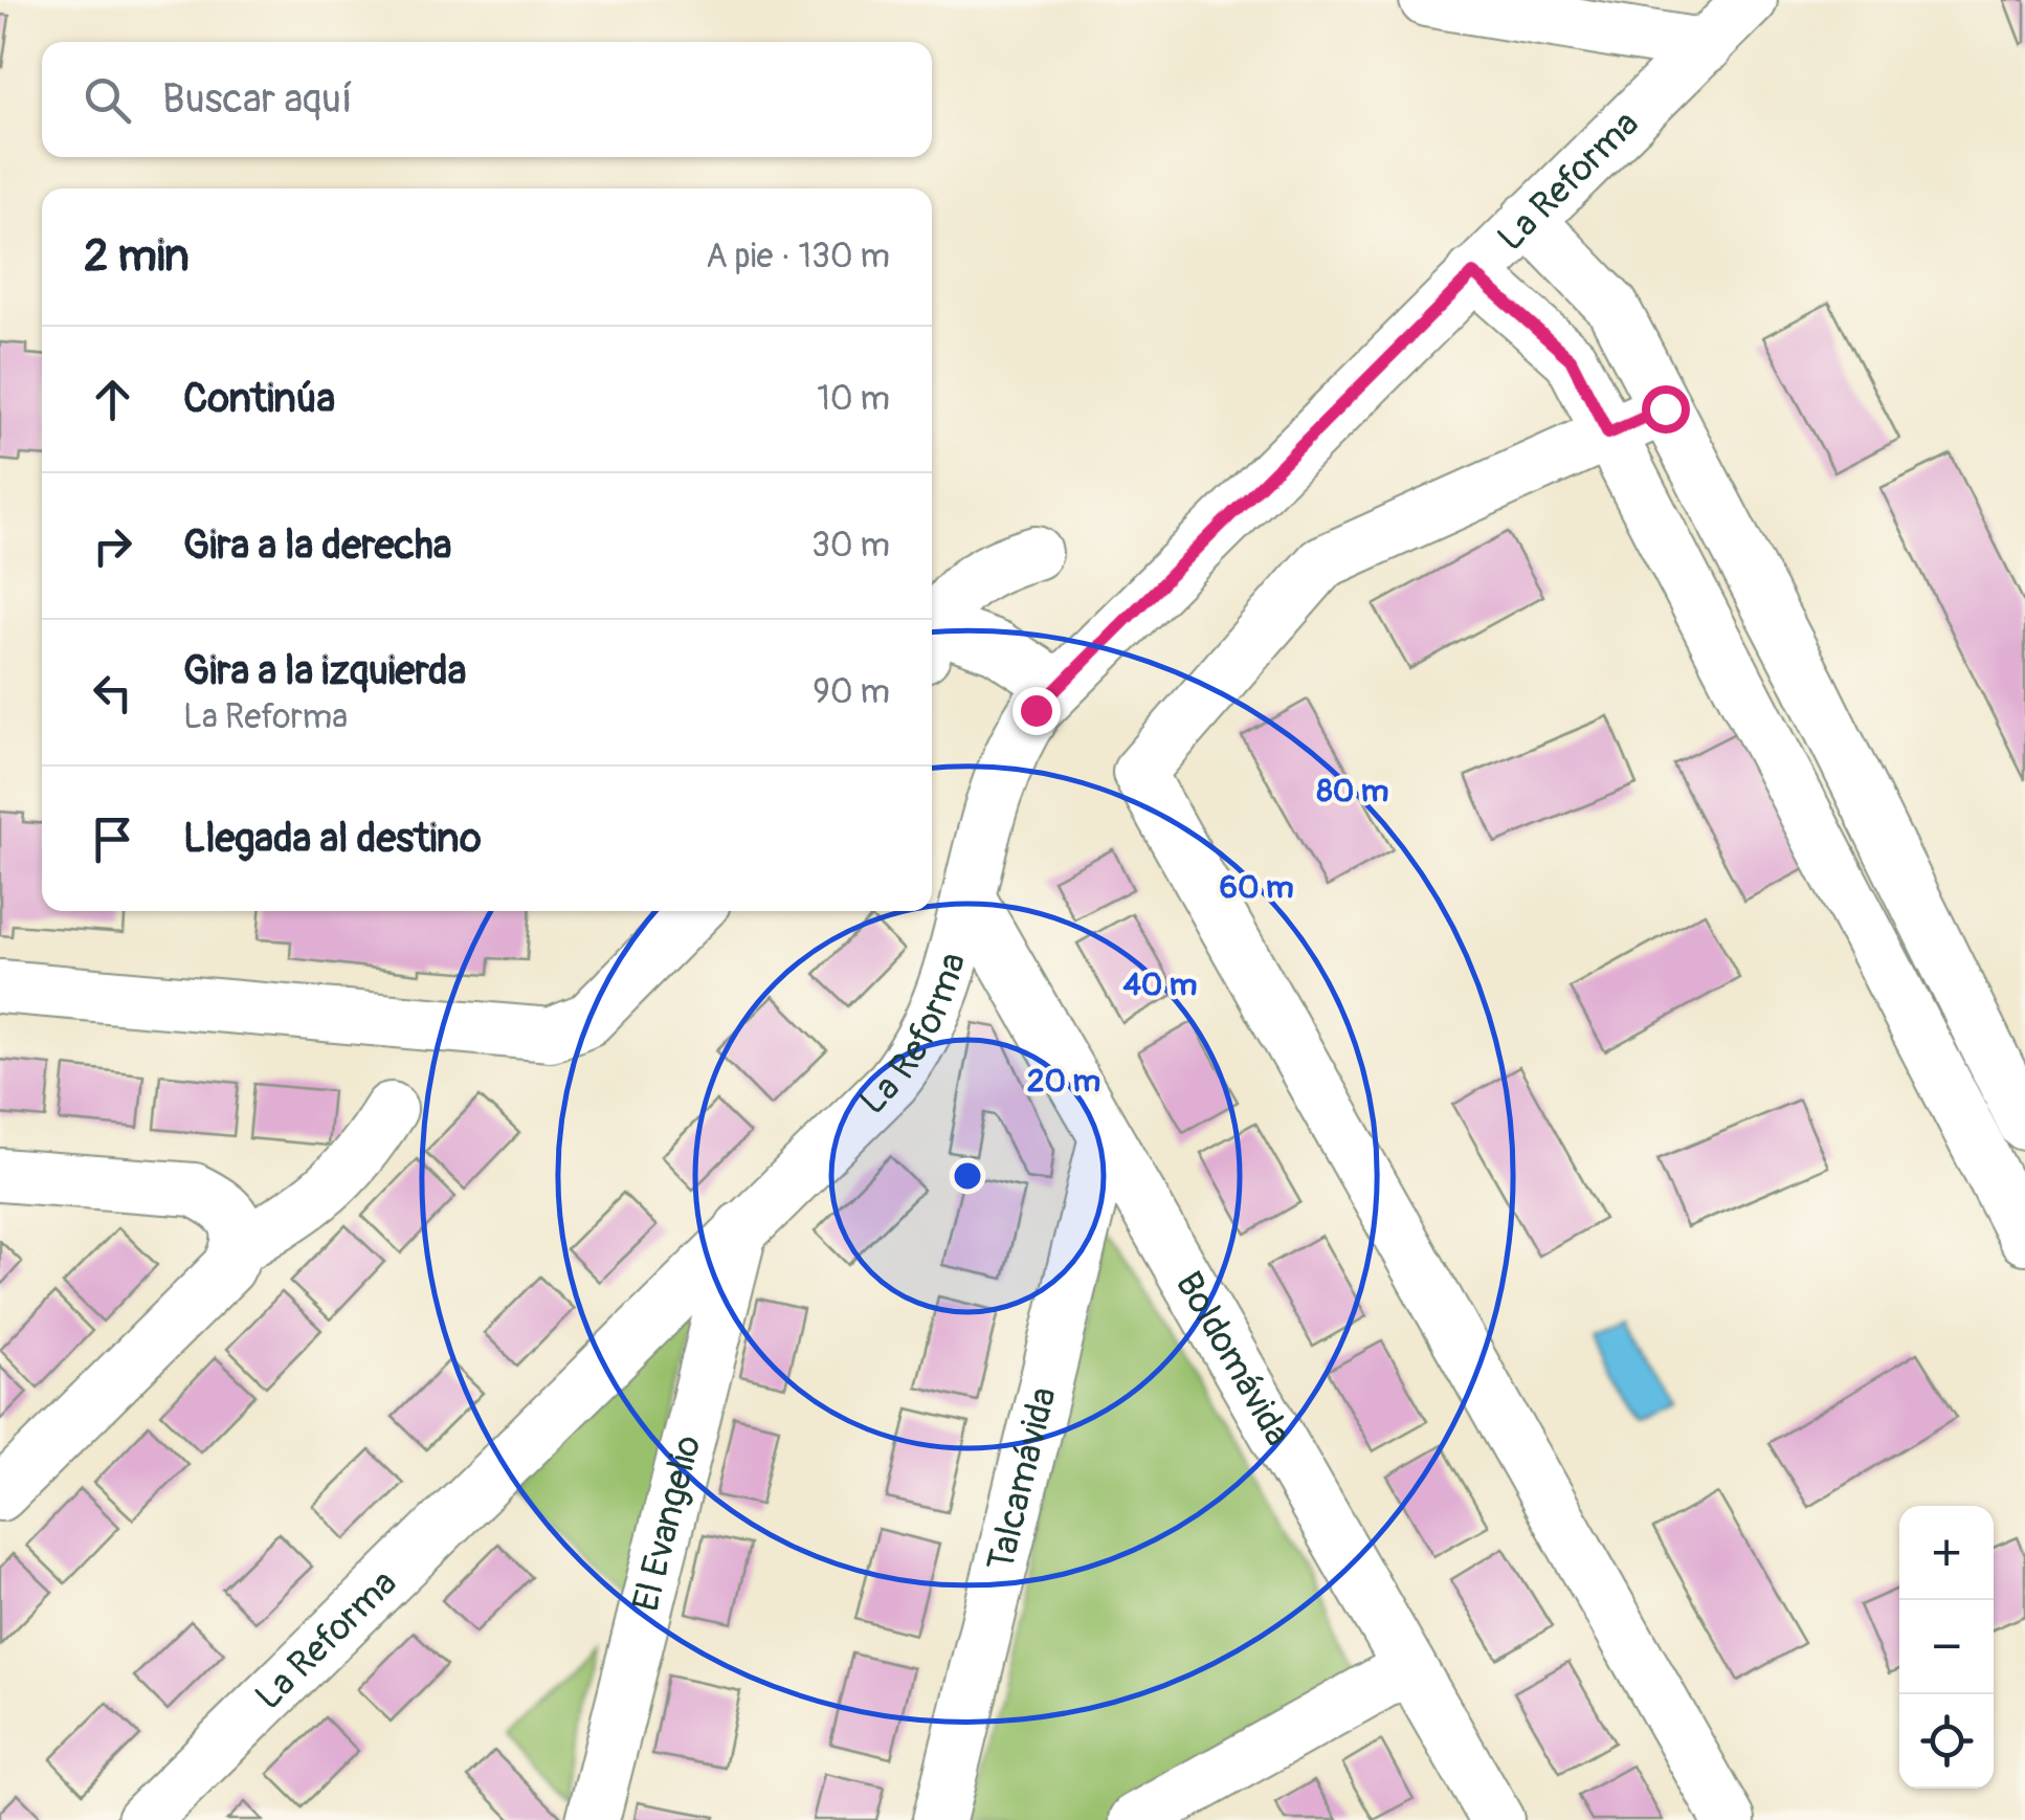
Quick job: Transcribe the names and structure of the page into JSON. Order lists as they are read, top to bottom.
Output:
{
  "streets": {
    "street": [
      "La Reforma",
      "Boldomávida",
      "Talcamávida",
      "El Evangelio"
    ]
  },
  "crossings": [
    ["La Reforma", "Boldomávida"],
    ["La Reforma", "El Evangelio"],
    ["Boldomávida", "Talcamávida"]
  ],
  "page": {
    "search": "Buscar aquí",
    "heading": ["2 min", "A pie · 130 m"],
    "list": [
      ["Continúa", "10 m"],
      ["Gira a la derecha", "30 m"],
      ["Gira a la izquierda", "La Reforma", "90 m"],
      "Llegada al destino"
    ],
    "map_buttons": ["+", "−"]
  },
  "rings": [
    "80 m",
    "60 m",
    "40 m",
    "20 m"
  ]
}
